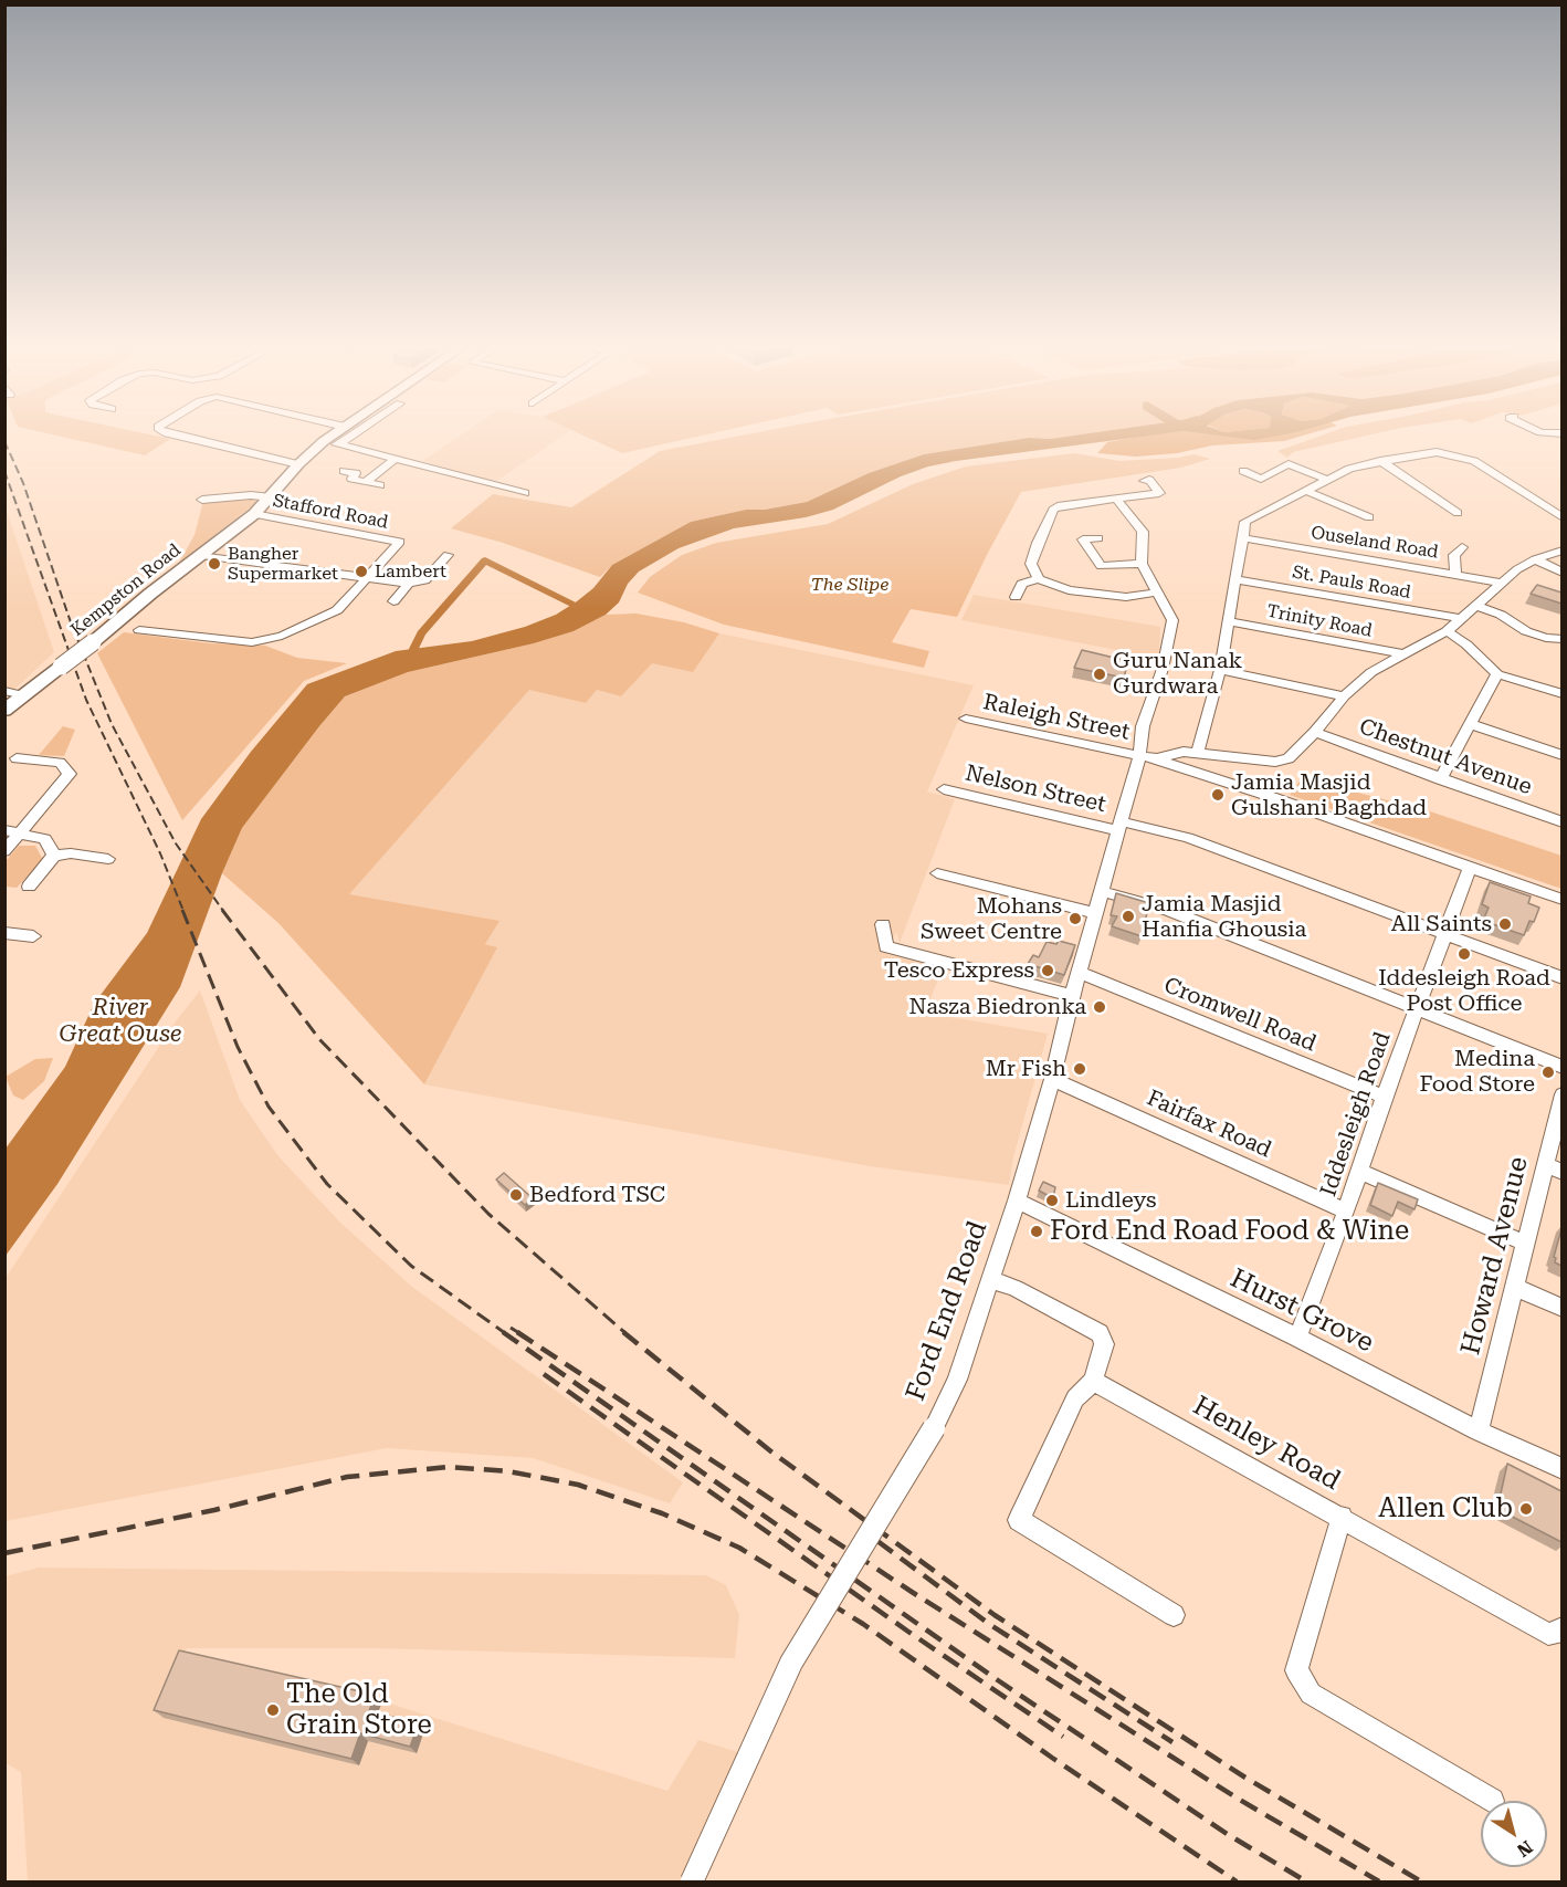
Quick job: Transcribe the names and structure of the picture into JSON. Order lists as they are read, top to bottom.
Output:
{
  "streets": {
    "main road": ["Kempston Road"],
    "street": [
      "Stafford Road",
      "Ouseland Road",
      "St. Pauls Road",
      "Trinity Road",
      "Raleigh Street",
      "Chestnut Avenue",
      "Nelson Street",
      "Cromwell Road",
      "Iddesleigh Road",
      "Fairfax Road",
      "Howard Avenue",
      "Ford End Road",
      "Hurst Grove",
      "Henley Road"
    ]
  },
  "crossings": [
    ["Stafford Road", "Kempston Road"],
    ["Raleigh Street", "Ford End Road"],
    ["Nelson Street", "Iddesleigh Road"],
    ["Nelson Street", "Ford End Road"],
    ["Cromwell Road", "Iddesleigh Road"],
    ["Cromwell Road", "Ford End Road"],
    ["Iddesleigh Road", "Fairfax Road"],
    ["Iddesleigh Road", "Hurst Grove"],
    ["Fairfax Road", "Ford End Road"],
    ["Howard Avenue", "Hurst Grove"],
    ["Ford End Road", "Hurst Grove"]
  ],
  "water": ["River Great Ouse"],
  "parks": ["The Slipe"],
  "places": [
    "Bangher Supermarket",
    "Lambert",
    "Guru Nanak Gurdwara",
    "Jamia Masjid Gulshani Baghdad",
    "Jamia Masjid Hanfia Ghousia",
    "Mohans Sweet Centre",
    "All Saints",
    "Iddesleigh Road Post Office",
    "Tesco Express",
    "Nasza Biedronka",
    "Mr Fish",
    "Medina Food Store",
    "Bedford TSC",
    "Lindleys",
    "Ford End Road Food & Wine",
    "Allen Club",
    "The Old Grain Store"
  ],
  "north": "bottom right"
}
